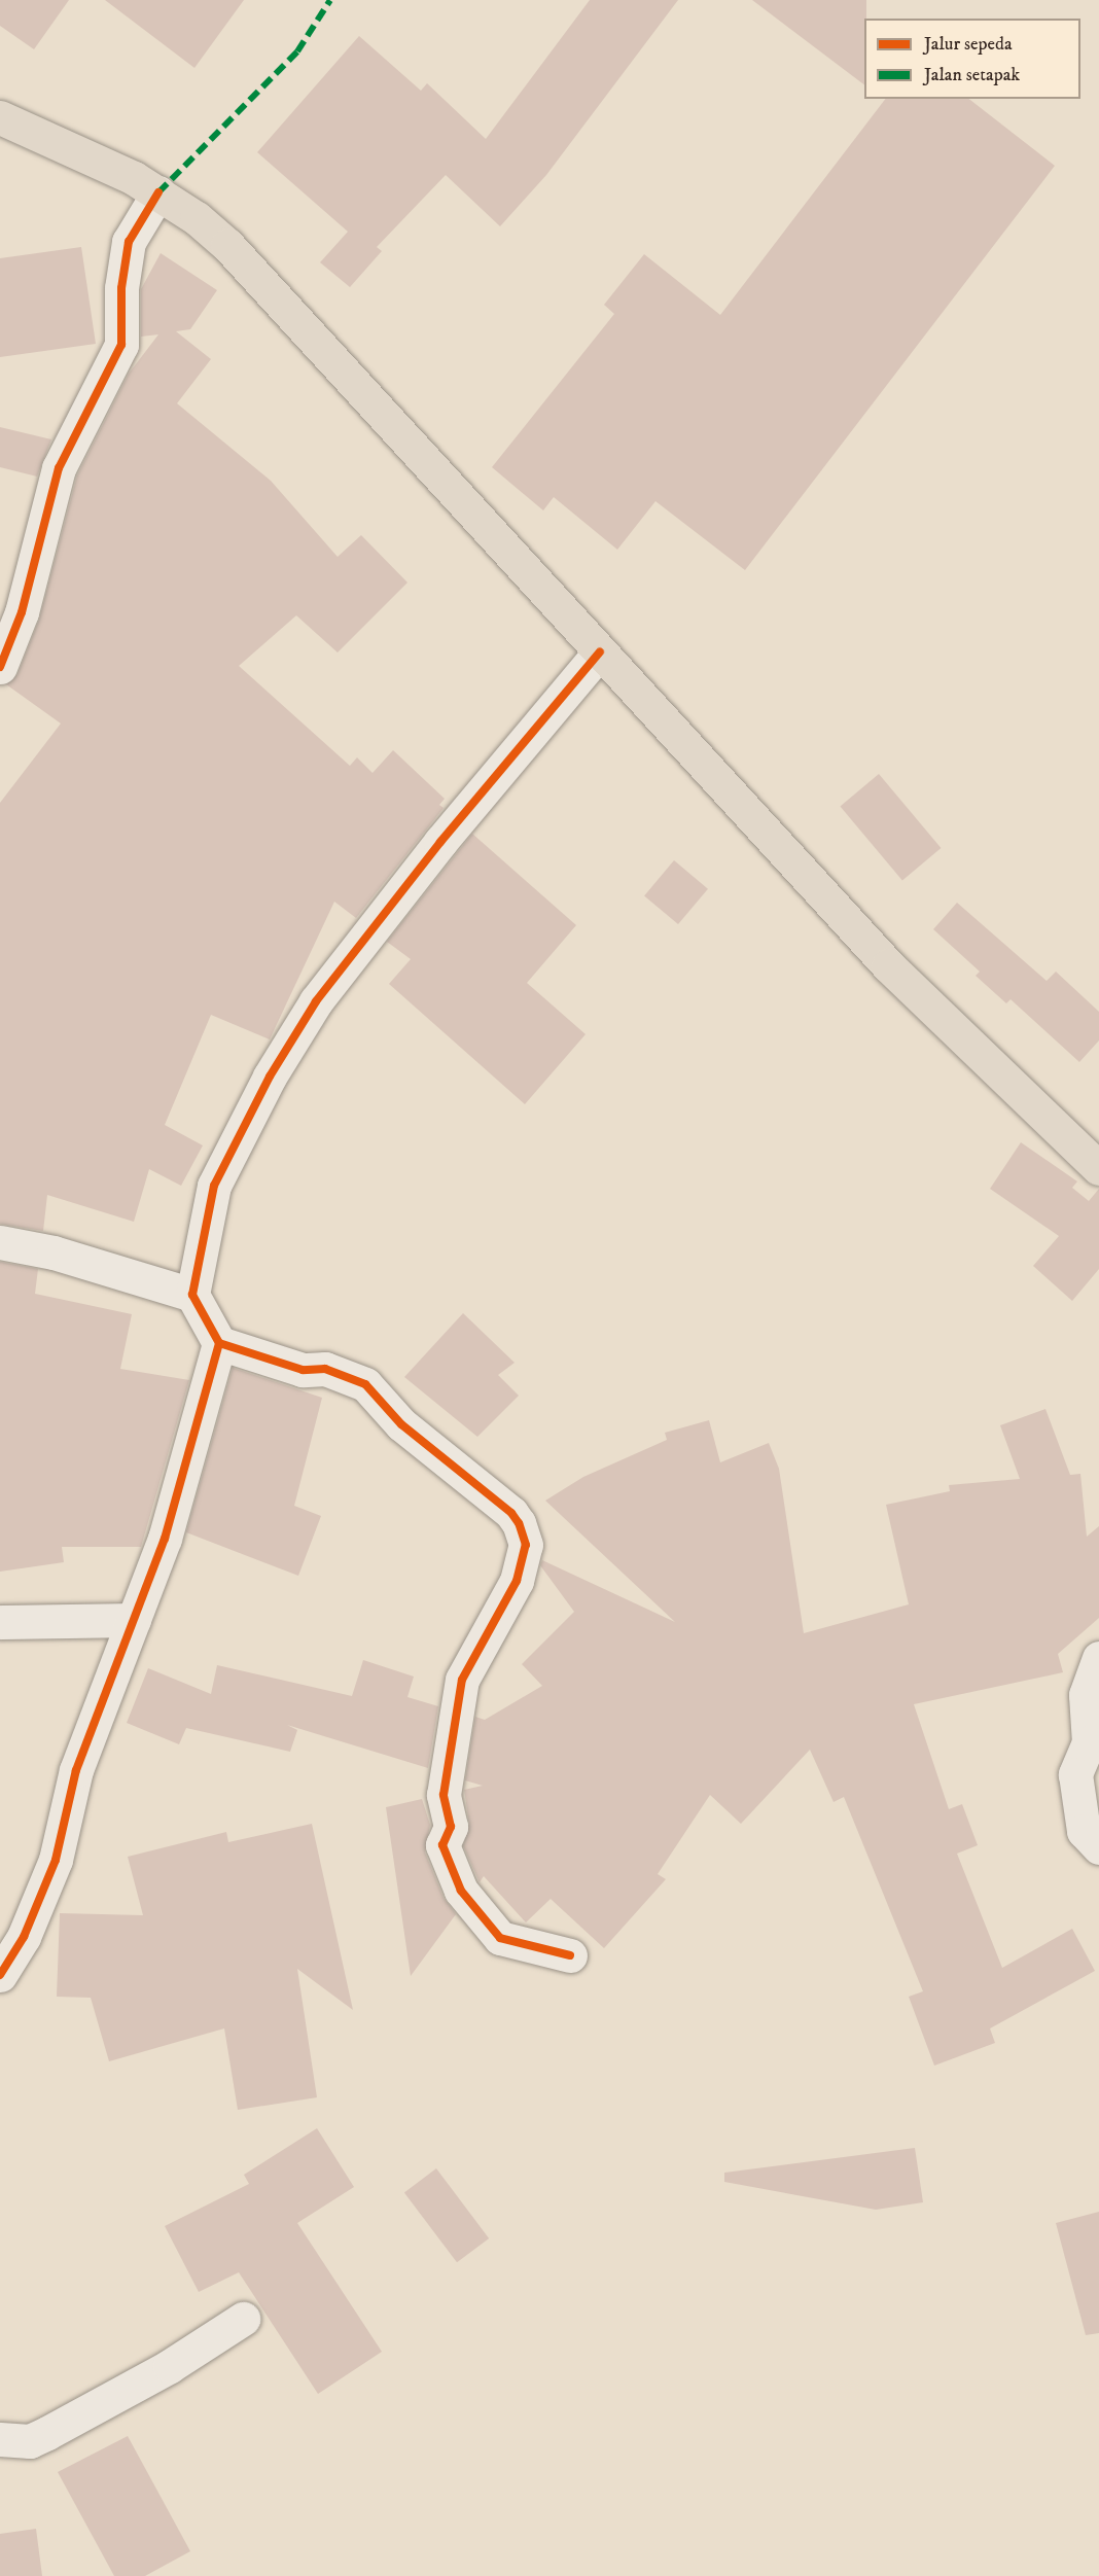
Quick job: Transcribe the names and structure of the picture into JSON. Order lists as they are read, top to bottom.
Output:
{
  "legend": ["Jalur sepeda", "Jalan setapak"]
}
